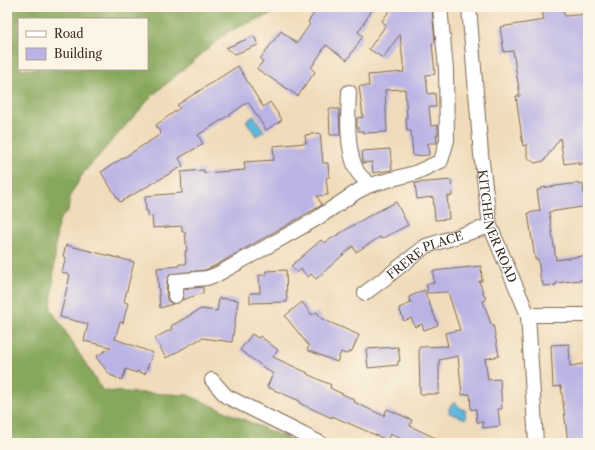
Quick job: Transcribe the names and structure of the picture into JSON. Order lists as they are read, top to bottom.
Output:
{
  "streets": {
    "street": ["KITCHENER ROAD", "FRERE PLACE"]
  },
  "crossings": [
    ["KITCHENER ROAD", "FRERE PLACE"]
  ],
  "legend": ["Road", "Building"]
}
